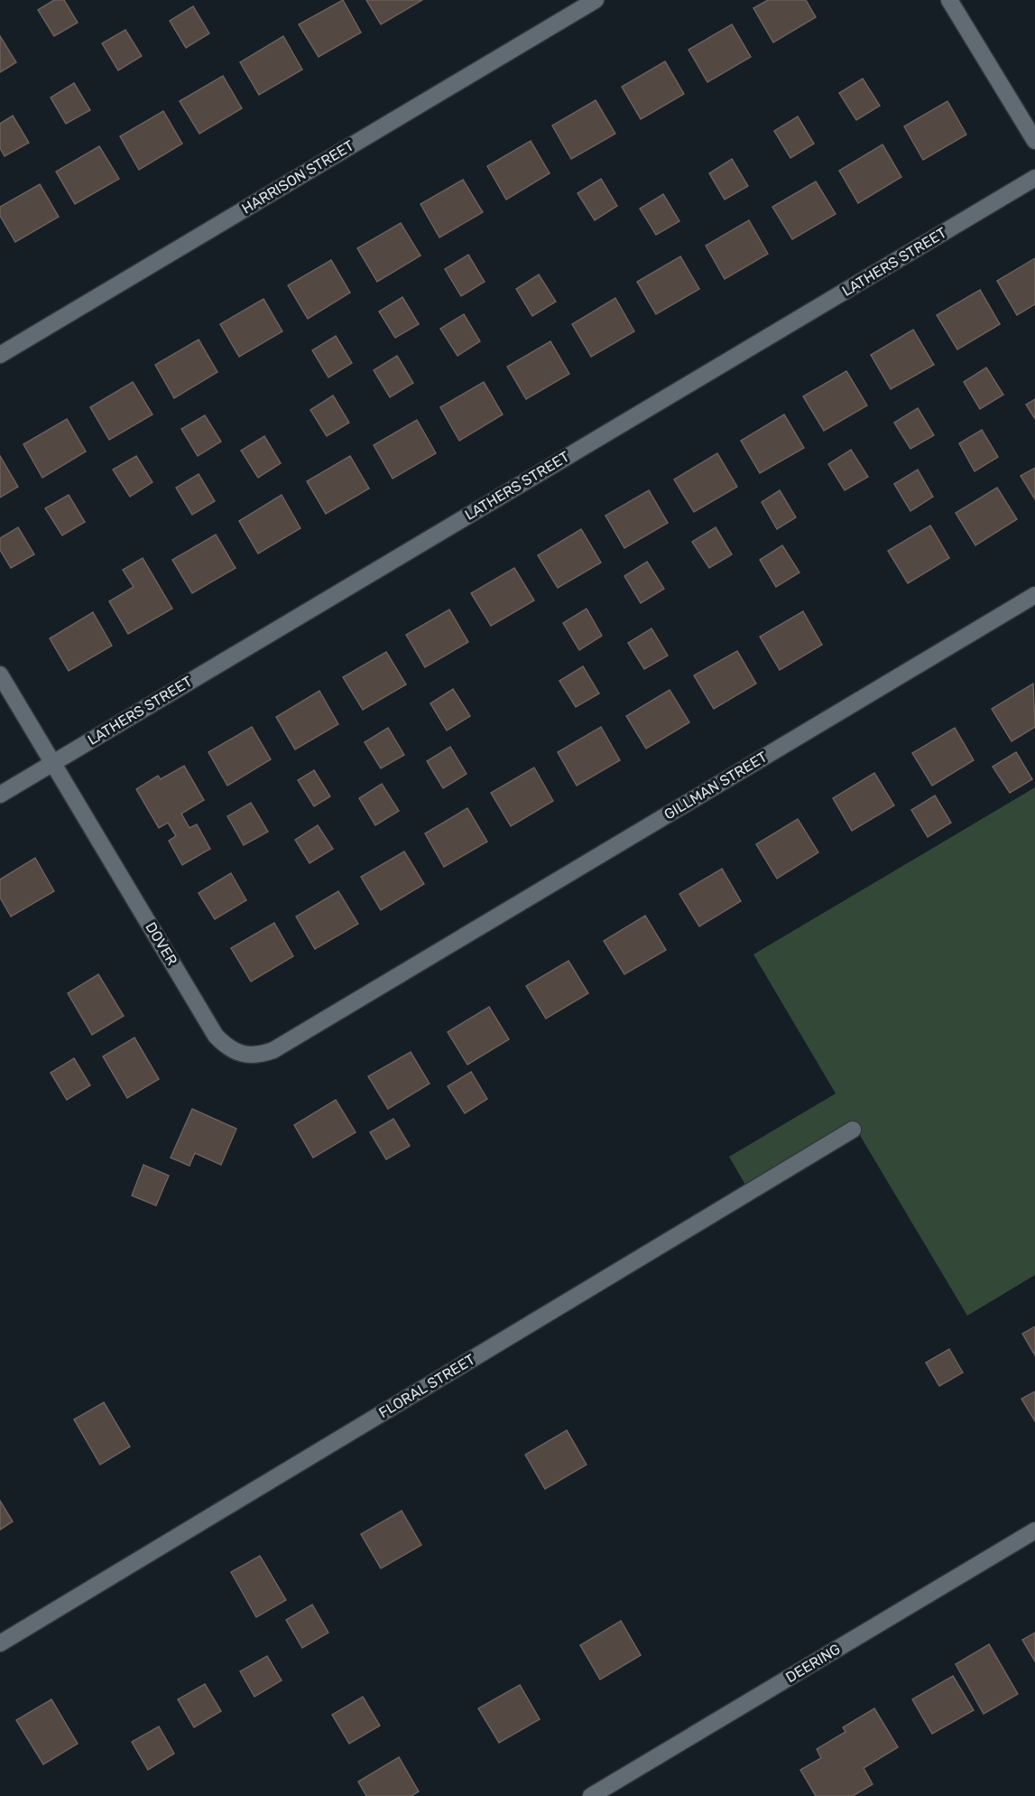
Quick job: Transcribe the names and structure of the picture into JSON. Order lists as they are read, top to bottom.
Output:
{
  "streets": {
    "street": [
      "HARRISON STREET",
      "LATHERS STREET",
      "GILLMAN STREET",
      "DOVER",
      "FLORAL STREET",
      "DEERING"
    ]
  },
  "crossings": [
    ["LATHERS STREET", "DOVER"],
    ["GILLMAN STREET", "DOVER"]
  ]
}
